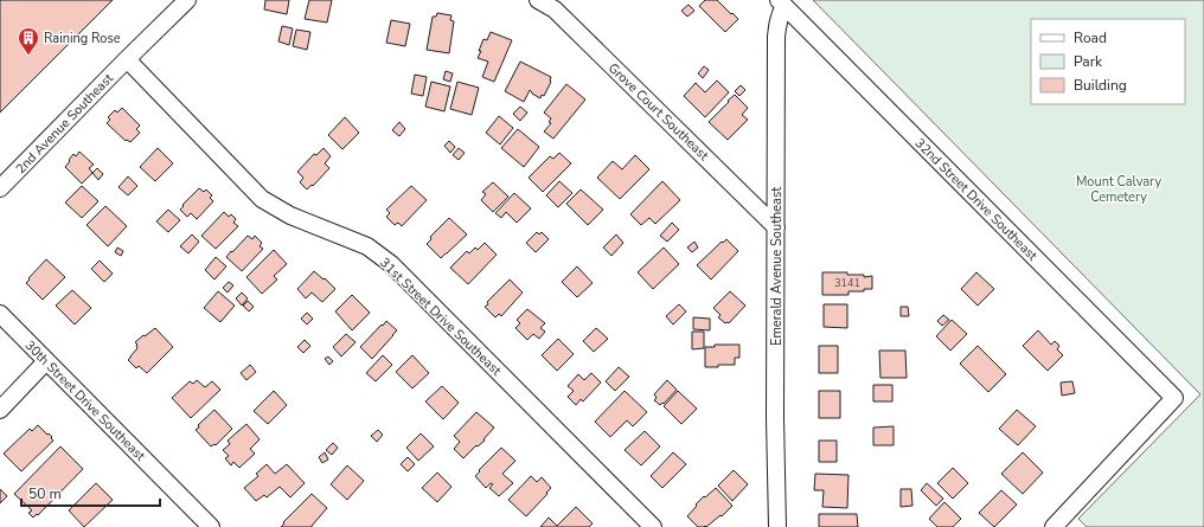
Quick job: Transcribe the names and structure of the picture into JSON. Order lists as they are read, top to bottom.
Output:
{
  "streets": {
    "street": [
      "Grove Court Southeast",
      "2nd Avenue Southeast",
      "32nd Street Drive Southeast",
      "Emerald Avenue Southeast",
      "31st Street Drive Southeast",
      "30th Street Drive Southeast"
    ]
  },
  "crossings": [
    ["Grove Court Southeast", "Emerald Avenue Southeast"],
    ["2nd Avenue Southeast", "31st Street Drive Southeast"],
    ["32nd Street Drive Southeast", "Emerald Avenue Southeast"]
  ],
  "parks": ["Mount Calvary Cemetery"],
  "places": {
    "building": ["Raining Rose"]
  },
  "house_numbers": ["3141"],
  "legend": ["Road", "Park", "Building"],
  "scale_bar": "50 m"
}
